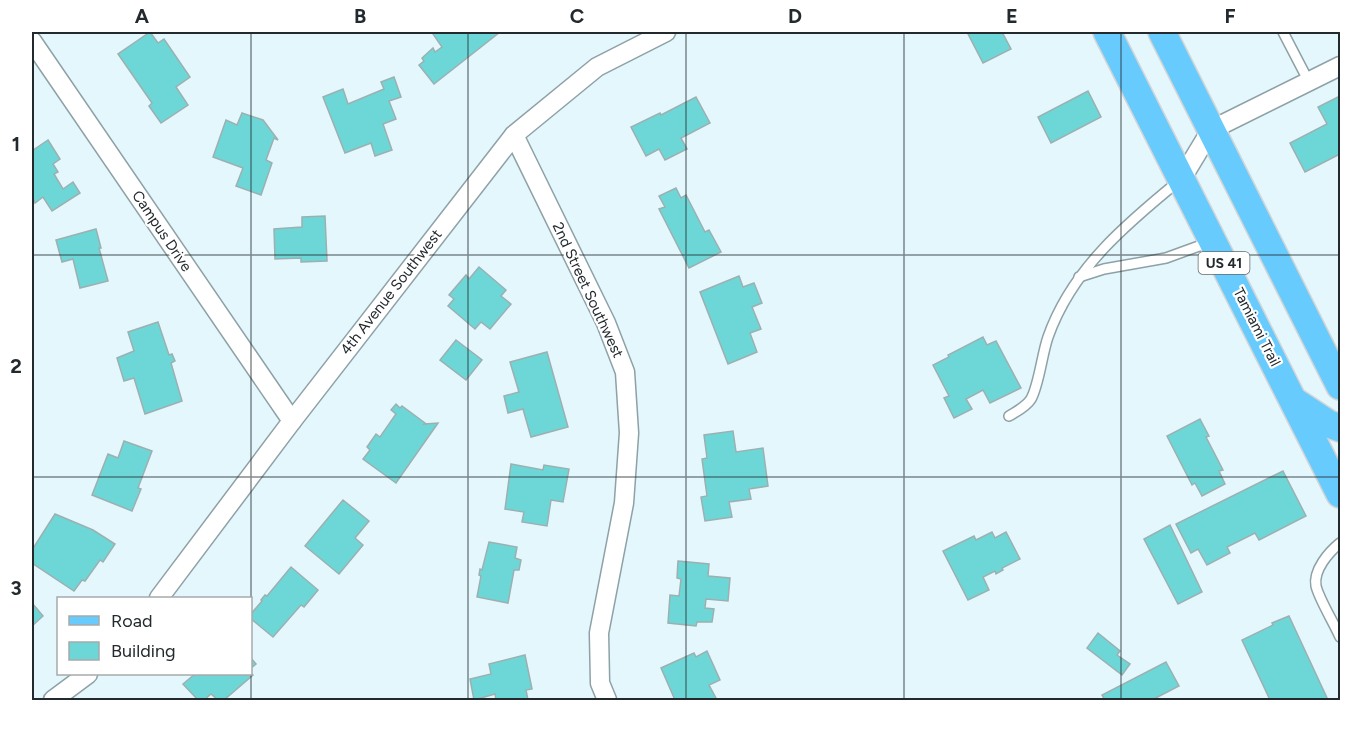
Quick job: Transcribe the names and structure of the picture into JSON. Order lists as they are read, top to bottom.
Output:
{
  "streets": {
    "main road": ["US 41", "Tamiami Trail"],
    "street": ["Campus Drive", "2nd Street Southwest", "4th Avenue Southwest"]
  },
  "crossings": [
    ["Campus Drive", "4th Avenue Southwest"],
    ["2nd Street Southwest", "4th Avenue Southwest"]
  ],
  "legend": ["Road", "Building"],
  "grid": {
    "columns": [
      "A",
      "B",
      "C",
      "D",
      "E",
      "F"
    ],
    "rows": ["1", "2", "3"]
  }
}
